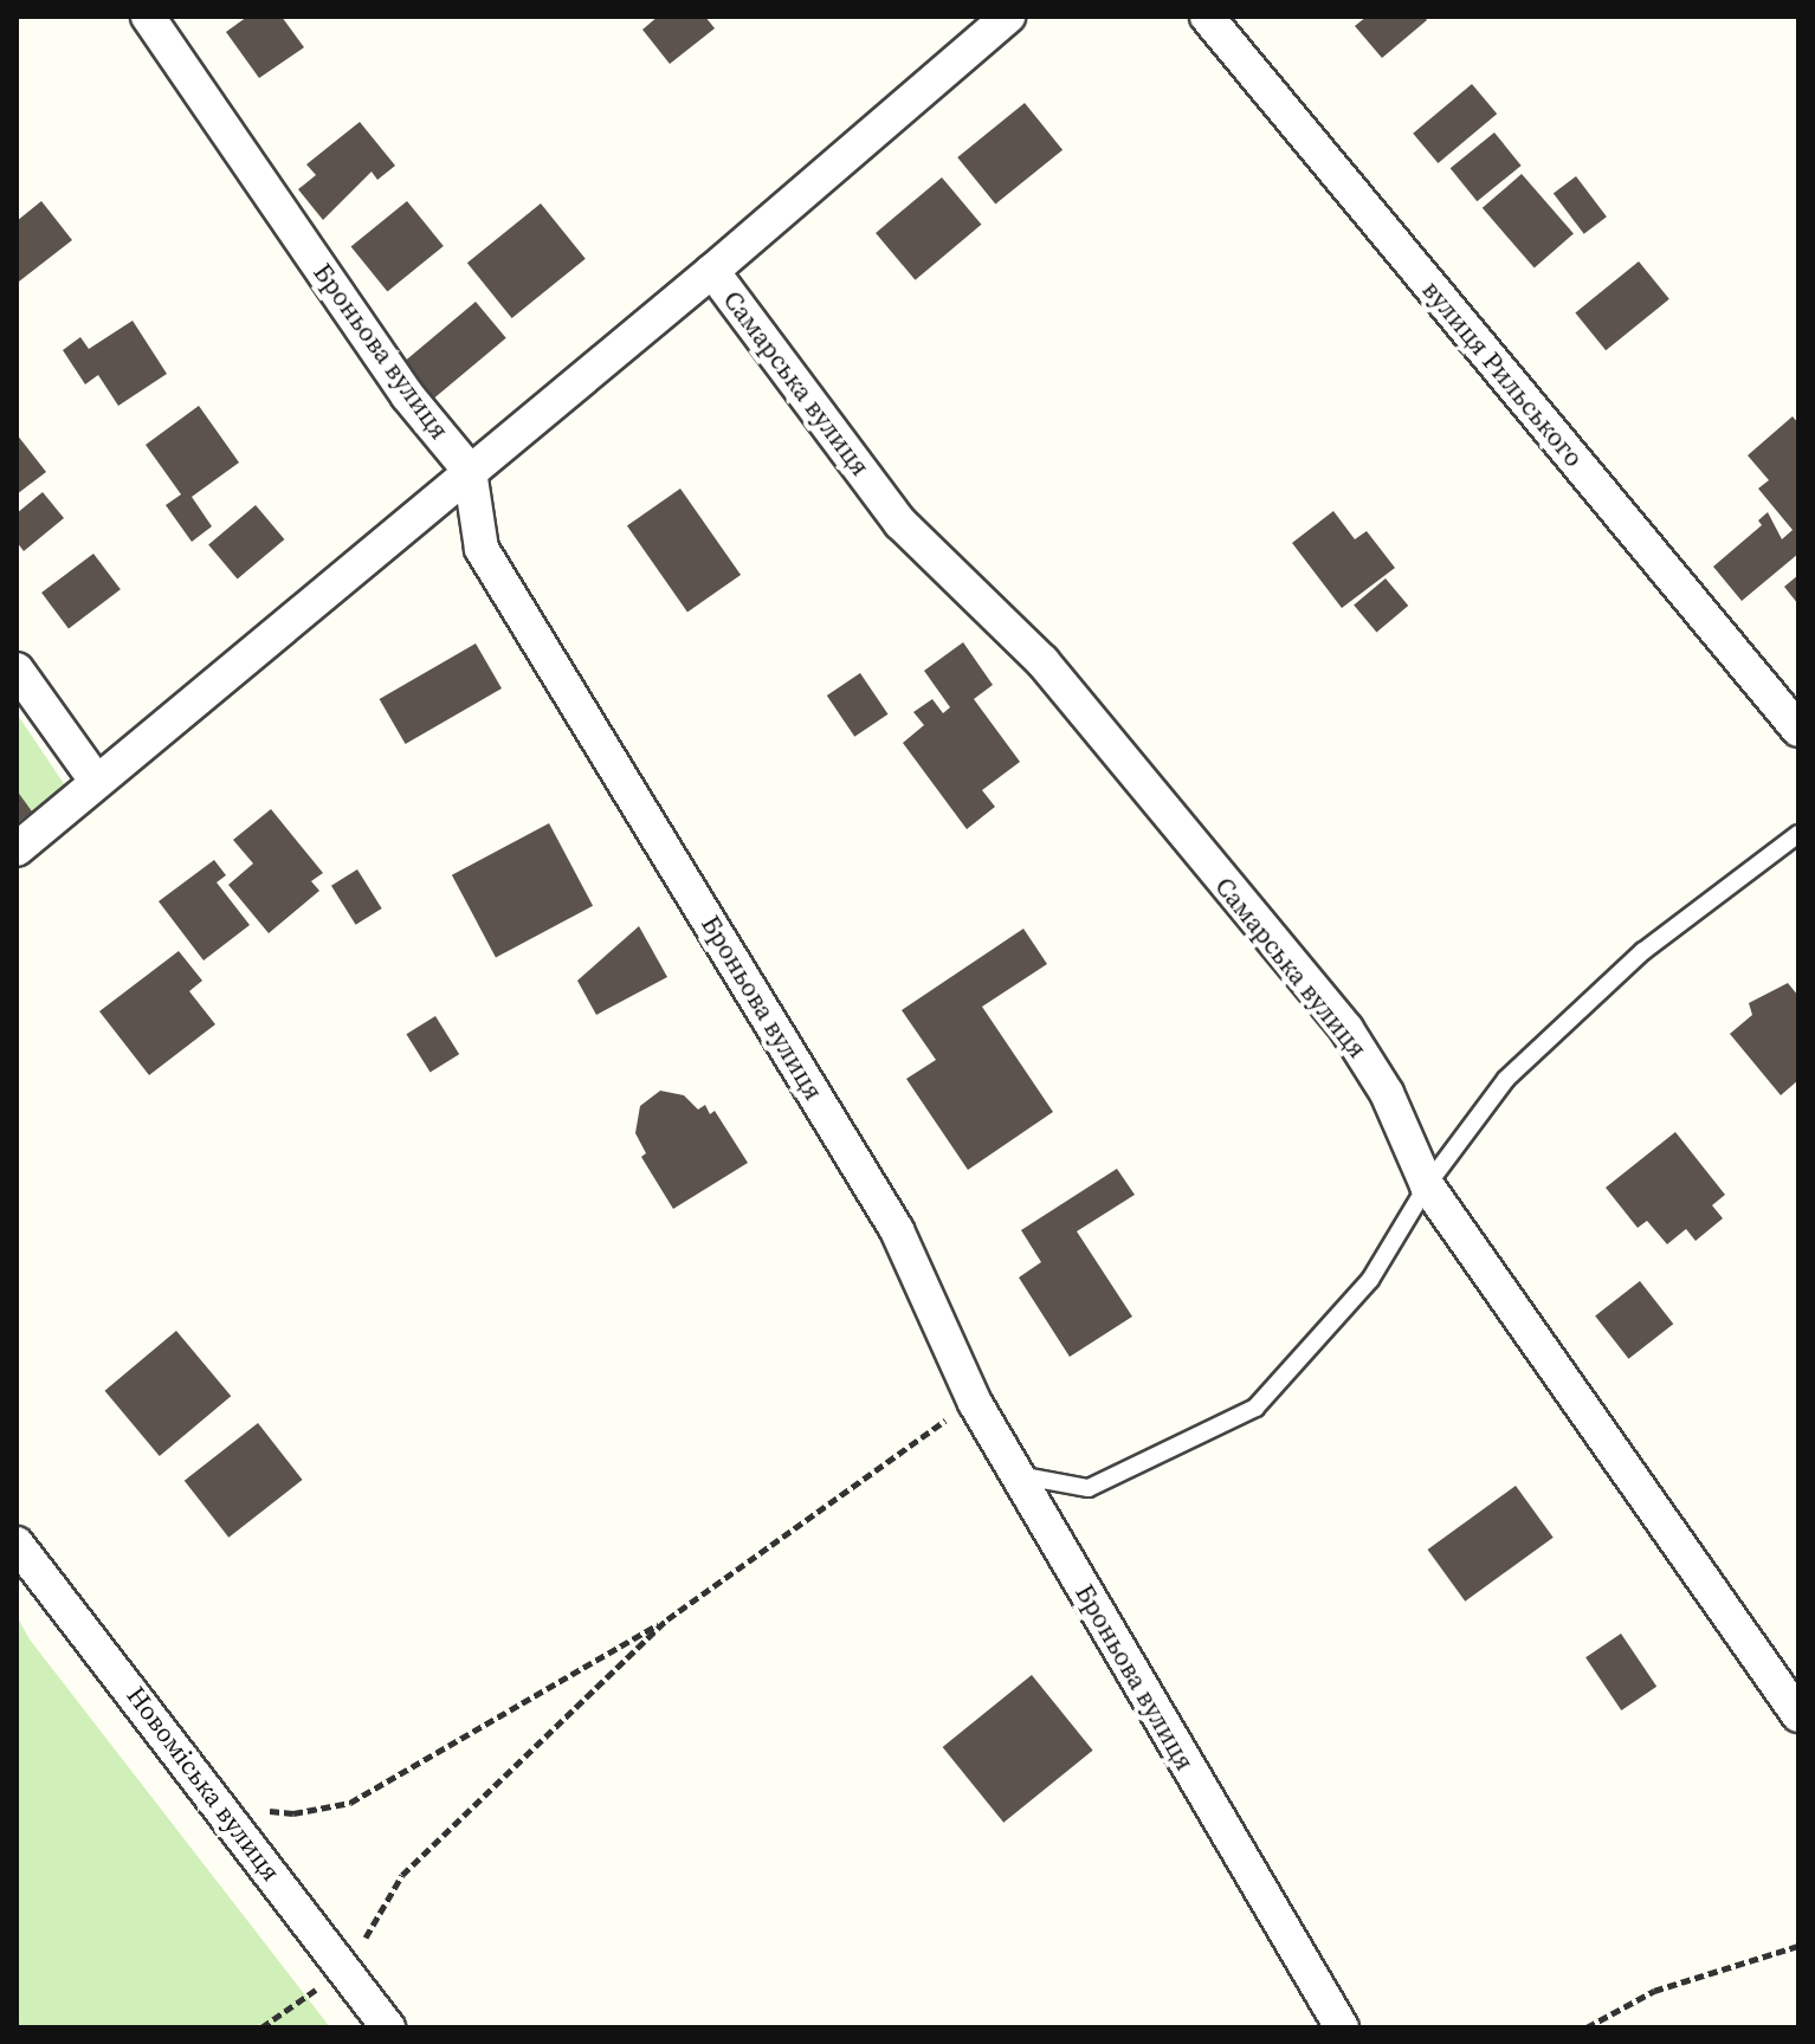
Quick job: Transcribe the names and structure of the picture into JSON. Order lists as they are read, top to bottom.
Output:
{
  "streets": {
    "street": [
      "Броньова вулиця",
      "вулиця Рильського",
      "Самарська вулиця",
      "Новоміська вулиця"
    ]
  }
}
